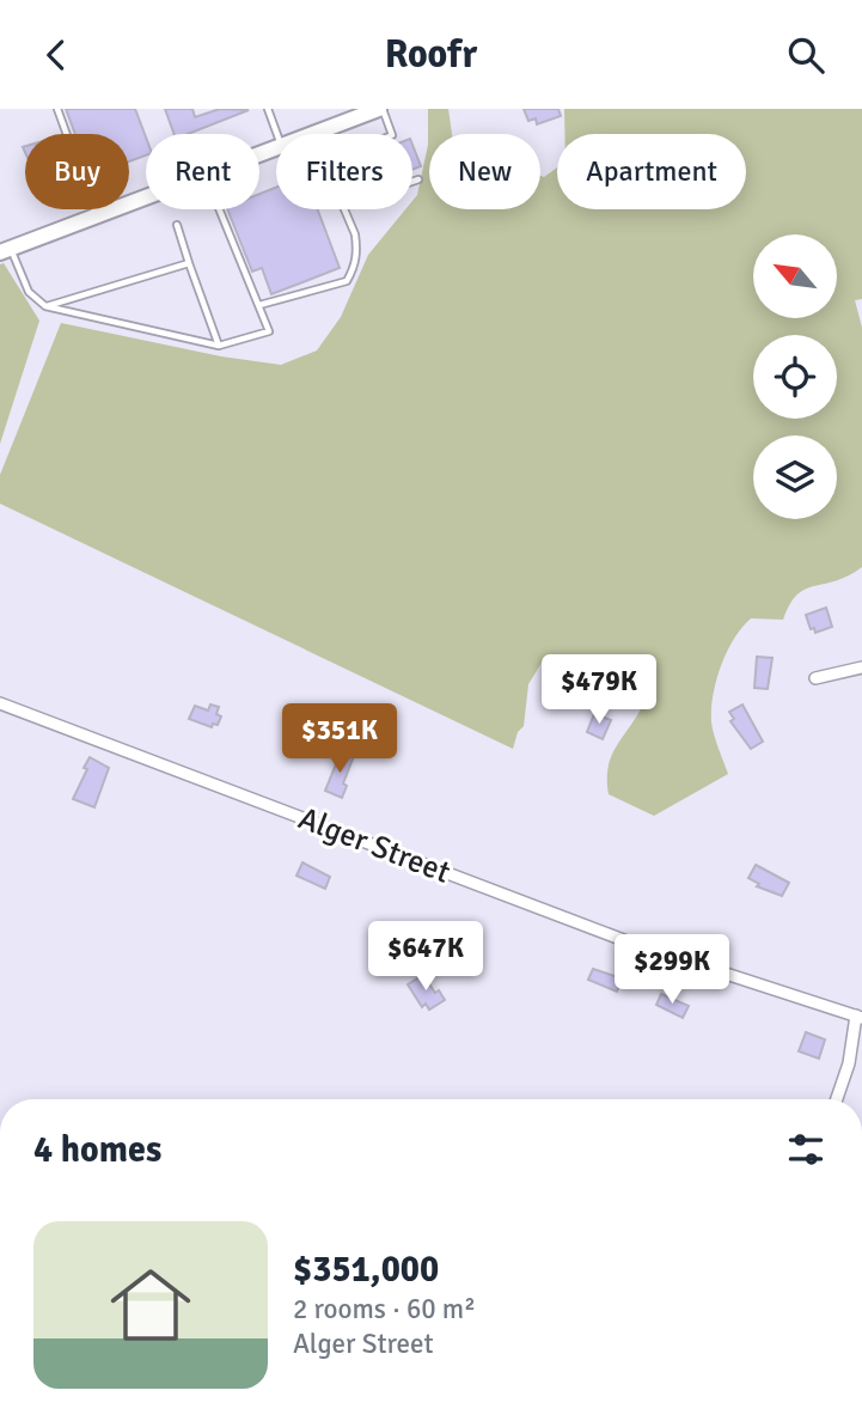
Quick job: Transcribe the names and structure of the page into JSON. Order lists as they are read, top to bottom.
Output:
{
  "streets": {
    "street": ["Alger Street"]
  },
  "north": "top left",
  "page": {
    "header": "Roofr",
    "chip": [
      "Buy",
      "Rent",
      "Filters",
      "New",
      "Apartment"
    ],
    "price": [
      "$479K",
      "$351K",
      "$647K",
      "$299K"
    ],
    "heading": "4 homes",
    "list": [
      {
        "name": "$351,000",
        "note": "2 rooms · 60 m² · Alger Street"
      }
    ]
  }
}
